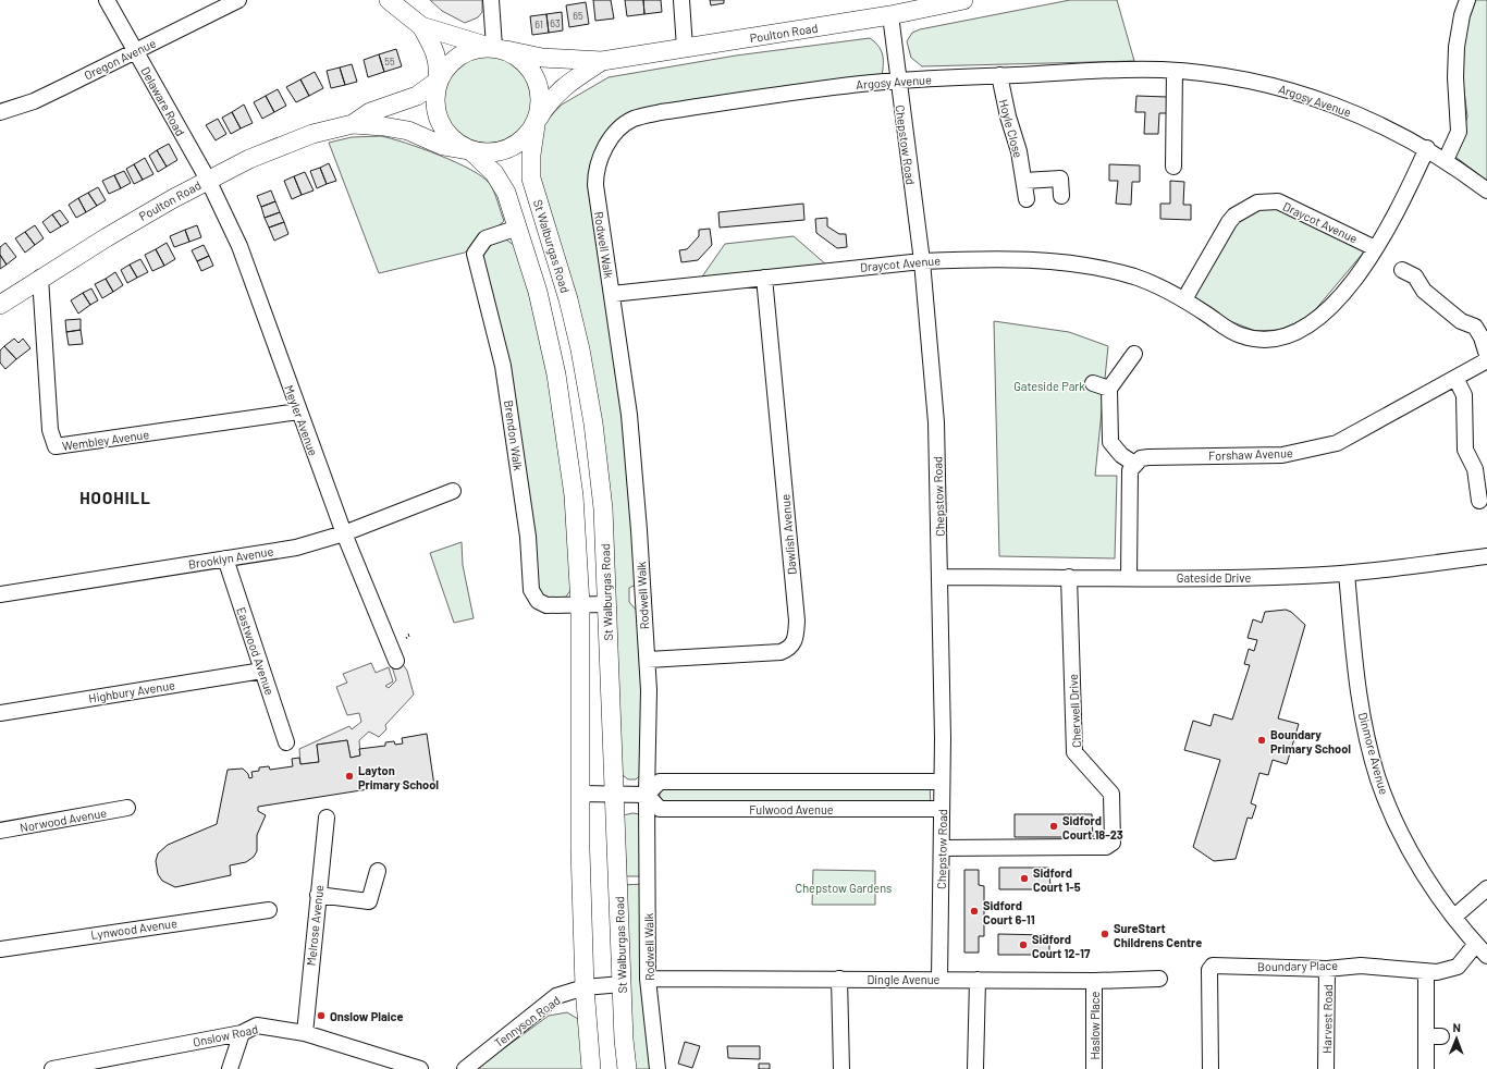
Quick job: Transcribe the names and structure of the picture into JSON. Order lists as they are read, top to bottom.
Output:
{
  "streets": {
    "main road": ["Poulton Road", "St Walburgas Road"],
    "street": [
      "Oregon Avenue",
      "Argosy Avenue",
      "Delaware Road",
      "Hoyle Close",
      "Chepstow Road",
      "Draycot Avenue",
      "Rodwell Walk",
      "Meyler Avenue",
      "Brendon Walk",
      "Wembley Avenue",
      "Forshaw Avenue",
      "Dawlish Avenue",
      "Brooklyn Avenue",
      "Gateside Drive",
      "Eastwood Avenue",
      "Highbury Avenue",
      "Cherwell Drive",
      "Dinmore Avenue",
      "Fulwood Avenue",
      "Norwood Avenue",
      "Melrose Avenue",
      "Lynwood Avenue",
      "Boundary Place",
      "Dingle Avenue",
      "Harvest Road",
      "Tennyson Road",
      "Haslow Place",
      "Onslow Road"
    ]
  },
  "crossings": [
    ["Poulton Road", "Delaware Road"],
    ["Poulton Road", "Chepstow Road"],
    ["Poulton Road", "St Walburgas Road"],
    ["Poulton Road", "Meyler Avenue"],
    ["Poulton Road", "Wembley Avenue"],
    ["Oregon Avenue", "Delaware Road"],
    ["Argosy Avenue", "Hoyle Close"],
    ["Argosy Avenue", "Chepstow Road"],
    ["Argosy Avenue", "Draycot Avenue"],
    ["Argosy Avenue", "Rodwell Walk"],
    ["Delaware Road", "Meyler Avenue"],
    ["Chepstow Road", "Draycot Avenue"],
    ["Chepstow Road", "Gateside Drive"],
    ["Chepstow Road", "Cherwell Drive"],
    ["Chepstow Road", "Fulwood Avenue"],
    ["Chepstow Road", "Dingle Avenue"],
    ["Draycot Avenue", "Rodwell Walk"],
    ["Draycot Avenue", "Dawlish Avenue"],
    ["Rodwell Walk", "Dawlish Avenue"],
    ["Rodwell Walk", "Fulwood Avenue"],
    ["Rodwell Walk", "Dingle Avenue"],
    ["St Walburgas Road", "Brendon Walk"],
    ["St Walburgas Road", "Tennyson Road"],
    ["Meyler Avenue", "Wembley Avenue"],
    ["Meyler Avenue", "Brooklyn Avenue"],
    ["Brooklyn Avenue", "Eastwood Avenue"],
    ["Gateside Drive", "Cherwell Drive"],
    ["Gateside Drive", "Dinmore Avenue"],
    ["Eastwood Avenue", "Highbury Avenue"],
    ["Dinmore Avenue", "Boundary Place"],
    ["Melrose Avenue", "Onslow Road"],
    ["Boundary Place", "Harvest Road"],
    ["Dingle Avenue", "Haslow Place"]
  ],
  "districts": ["HOOHILL"],
  "parks": ["Gateside Park", "Chepstow Gardens"],
  "places": [
    "Boundary Primary School",
    "Layton Primary School",
    "Sidford Court 18-23",
    "Sidford Court 1-5",
    "Sidford Court 6-11",
    "SureStart Childrens Centre",
    "Sidford Court 12-17",
    "Onslow Plaice"
  ],
  "house_numbers": [
    "65",
    "63",
    "61",
    "55"
  ],
  "north": "top"
}
